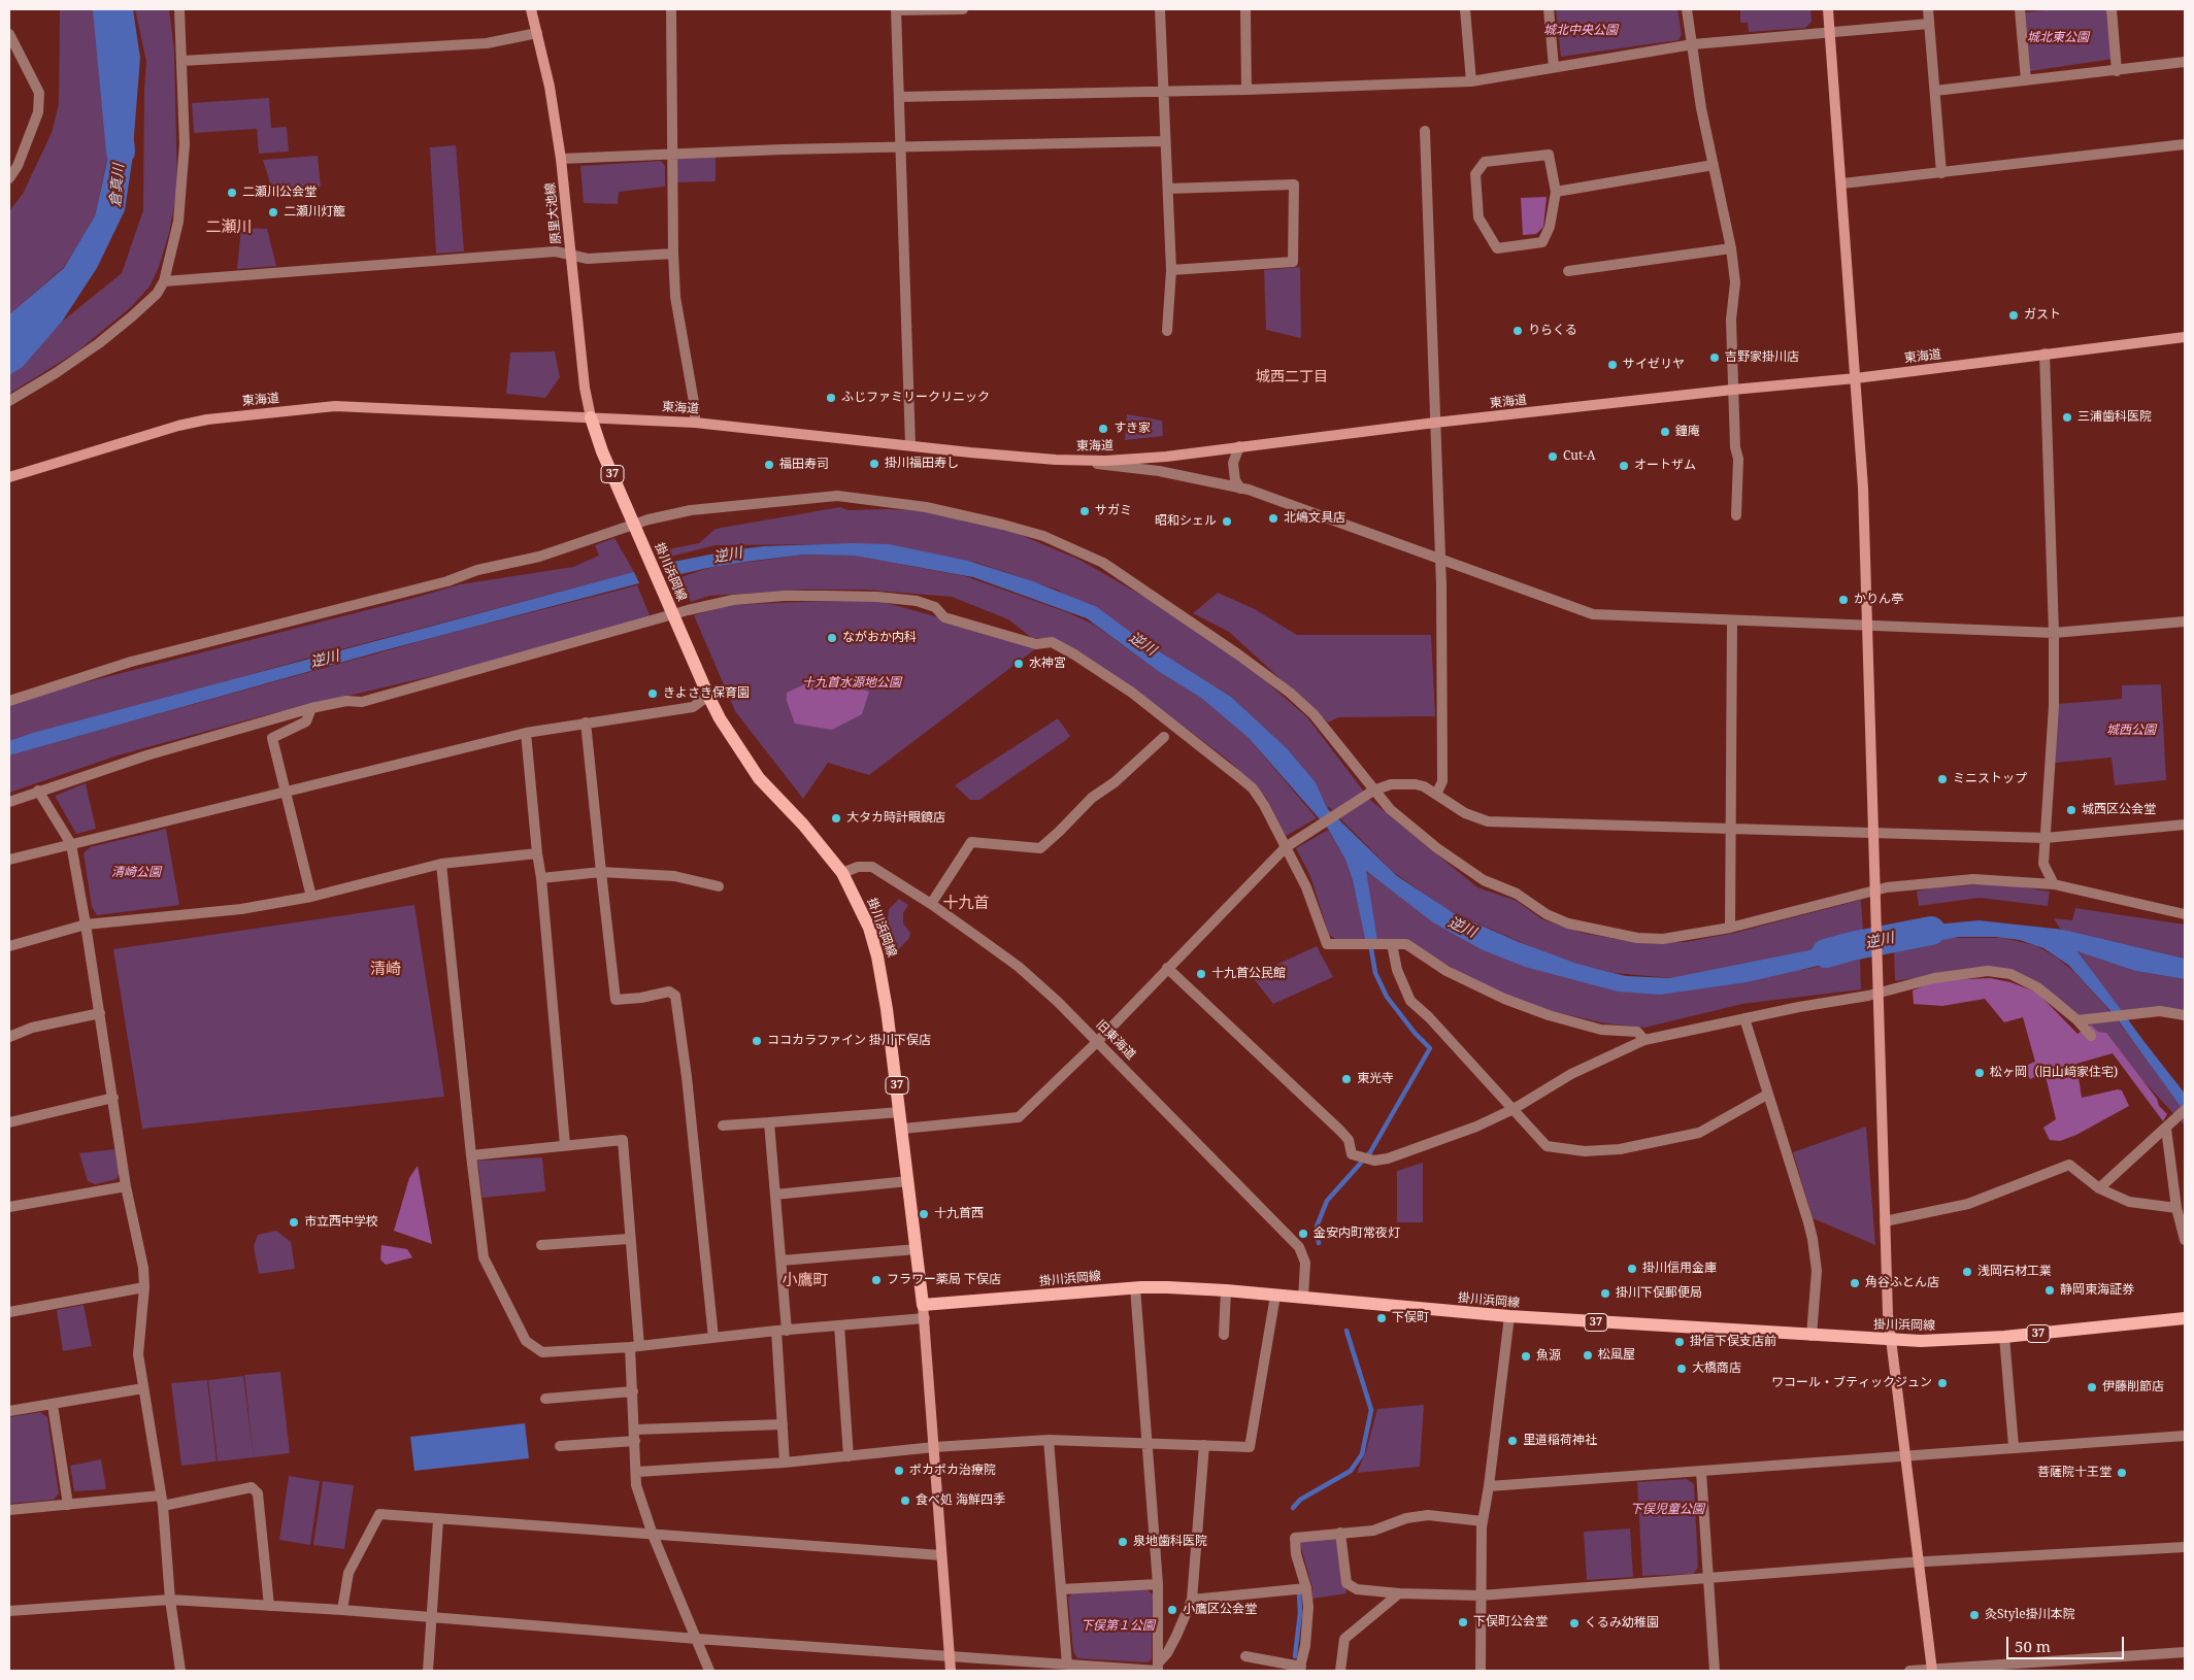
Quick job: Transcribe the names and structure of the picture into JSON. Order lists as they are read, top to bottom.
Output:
{
  "streets": {
    "main road": [
      "原里大池線",
      "東海道",
      "37",
      "掛川浜岡線"
    ],
    "street": ["旧東海道"]
  },
  "crossings": [
    ["原里大池線", "東海道"],
    ["原里大池線", "掛川浜岡線"],
    ["東海道", "掛川浜岡線"],
    ["掛川浜岡線", "旧東海道"]
  ],
  "districts": [
    "二瀬川",
    "城西二丁目",
    "十九首",
    "清崎",
    "小鷹町"
  ],
  "water": ["倉真川", "逆川"],
  "parks": [
    "城北中央公園",
    "城北東公園",
    "十九首水源地公園",
    "城西公園",
    "清崎公園",
    "下俣児童公園",
    "下俣第１公園"
  ],
  "places": [
    "二瀬川公会堂",
    "二瀬川灯籠",
    "ガスト",
    "りらくる",
    "吉野家掛川店",
    "サイゼリヤ",
    "ふじファミリークリニック",
    "三浦歯科医院",
    "すき家",
    "鐘庵",
    "Cut-A",
    "掛川福田寿し",
    "福田寿司",
    "オートザム",
    "サガミ",
    "北嶋文具店",
    "昭和シェル",
    "かりん亭",
    "ながおか内科",
    "水神宮",
    "きよさき保育園",
    "ミニストップ",
    "城西区公会堂",
    "大タカ時計眼鏡店",
    "十九首公民館",
    "ココカラファイン 掛川下俣店",
    "松ヶ岡（旧山﨑家住宅)",
    "東光寺",
    "十九首西",
    "市立西中学校",
    "金安内町常夜灯",
    "掛川信用金庫",
    "浅岡石材工業",
    "フラワー薬局 下俣店",
    "角谷ふとん店",
    "静岡東海証券",
    "掛川下俣郵便局",
    "下俣町",
    "掛信下俣支店前",
    "松風屋",
    "魚源",
    "大橋商店",
    "ワコール・ブティックジュン",
    "伊藤削節店",
    "里道稲荷神社",
    "ポカポカ治療院",
    "菩薩院十王堂",
    "食べ処 海鮮四季",
    "泉地歯科医院",
    "小鷹区公会堂",
    "灸Style掛川本院",
    "下俣町公会堂",
    "くるみ幼稚園"
  ],
  "scale_bar": "50 m"
}
